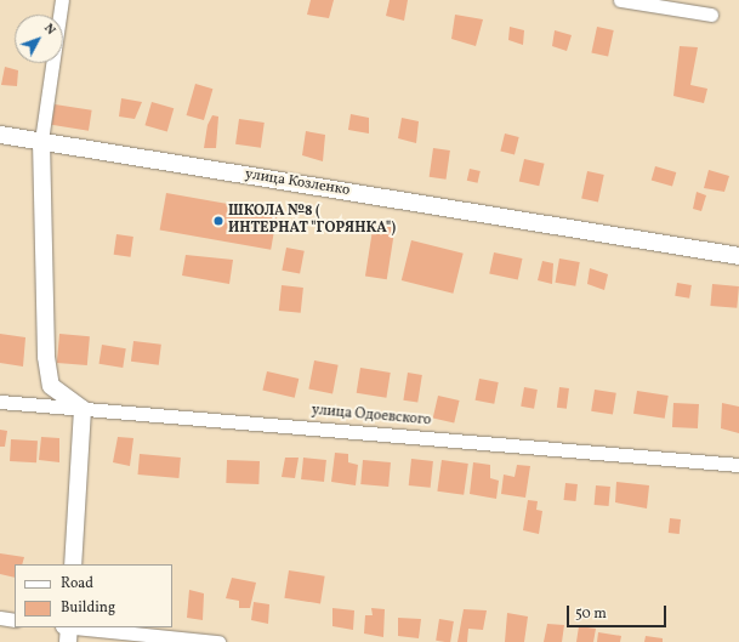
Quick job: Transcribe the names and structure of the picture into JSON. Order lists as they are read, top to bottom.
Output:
{
  "streets": {
    "street": ["улица Козленко", "улица Одоевского"]
  },
  "places": ["ШКОЛА №8 ( ИНТЕРНАТ \"ГОРЯНКА\")"],
  "legend": ["Road", "Building"],
  "scale_bar": "50 m",
  "north": "top right"
}
